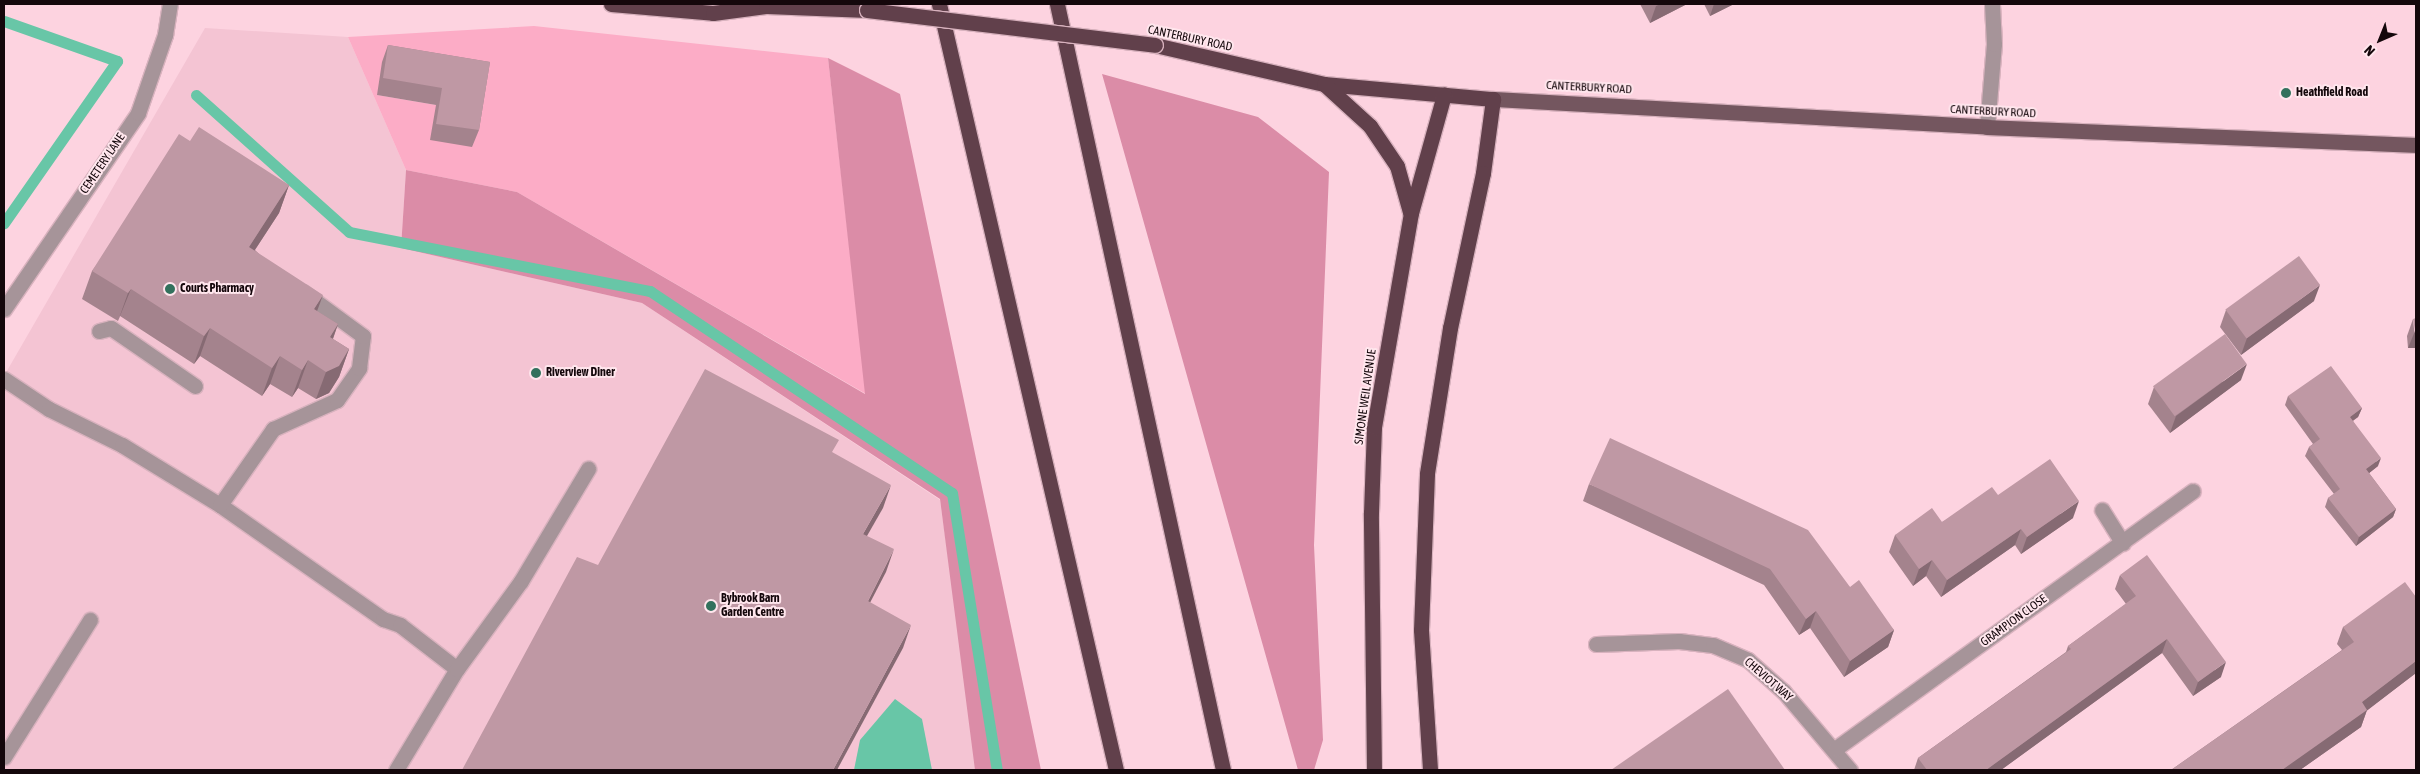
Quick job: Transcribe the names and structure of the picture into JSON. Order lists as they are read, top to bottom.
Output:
{
  "streets": {
    "highway": ["CANTERBURY ROAD", "SIMONE WEIL AVENUE"],
    "street": ["CEMETERY LANE", "GRAMPION CLOSE", "CHEVIOT WAY"]
  },
  "crossings": [
    ["CANTERBURY ROAD", "SIMONE WEIL AVENUE"],
    ["GRAMPION CLOSE", "CHEVIOT WAY"]
  ],
  "places": [
    "Heathfield Road",
    "Courts Pharmacy",
    "Riverview Diner",
    "Bybrook Barn Garden Centre"
  ],
  "north": "bottom left"
}
